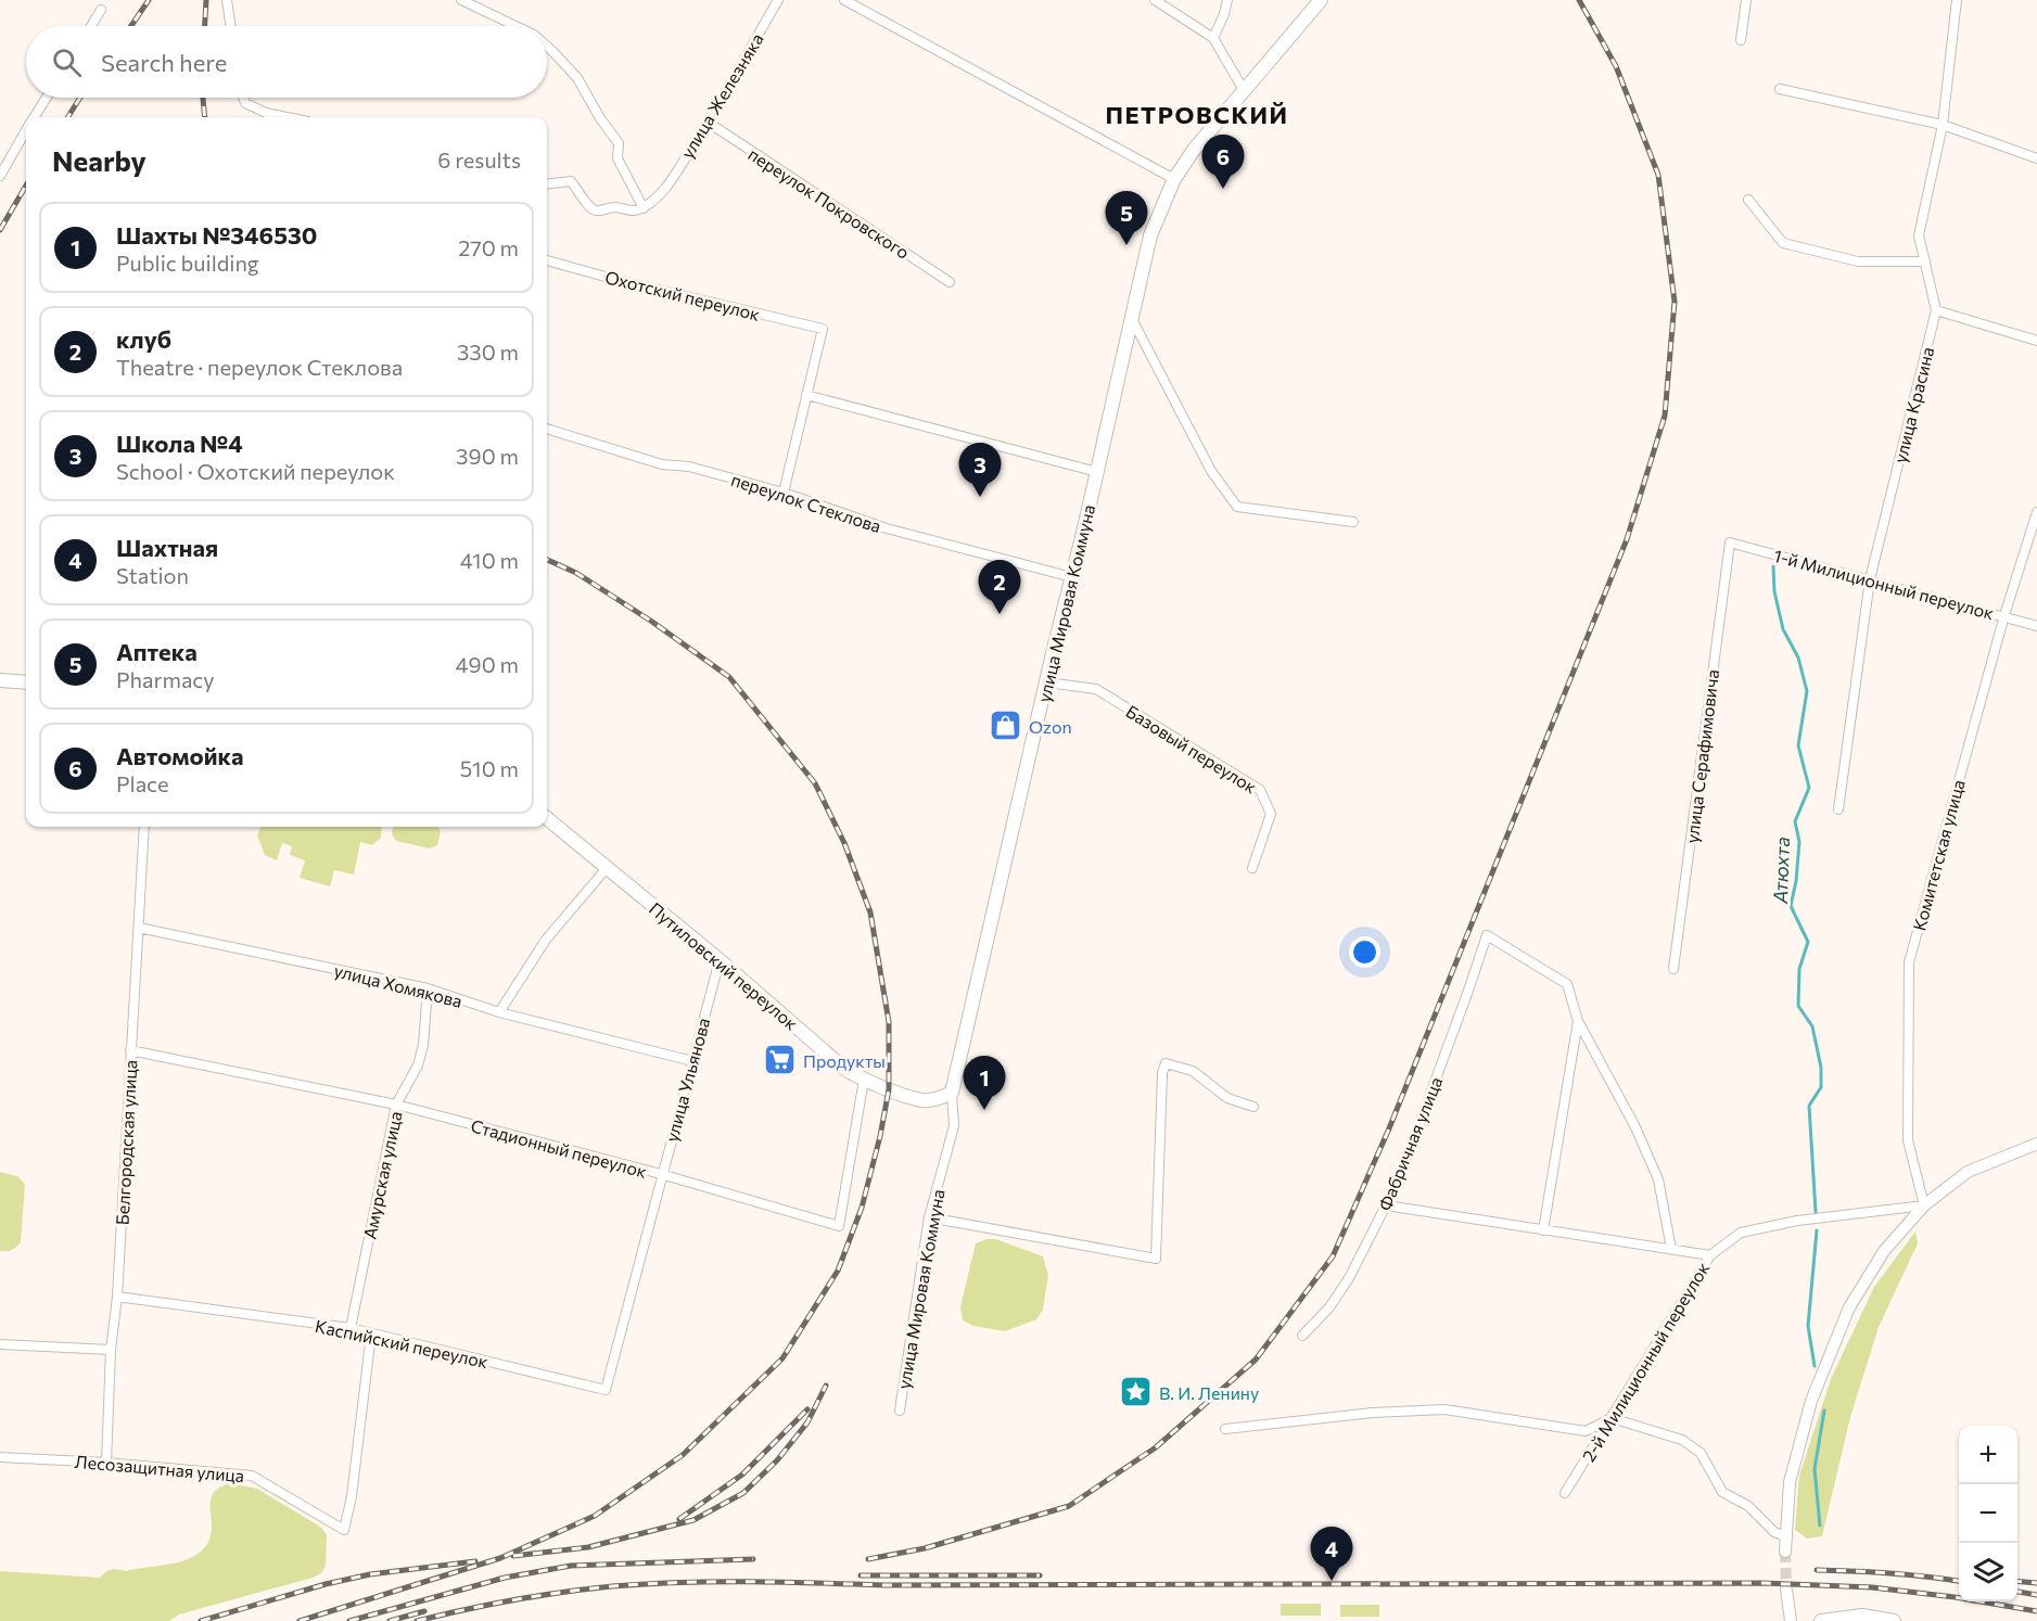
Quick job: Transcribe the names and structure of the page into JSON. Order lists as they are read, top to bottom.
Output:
{
  "streets": {
    "main road": ["улица Мировая Коммуна", "Путиловский переулок"],
    "street": [
      "улица Железняка",
      "переулок Покровского",
      "Охотский переулок",
      "улица Красина",
      "переулок Стеклова",
      "1-й Милиционный переулок",
      "Базовый переулок",
      "улица Серафимовича",
      "Комитетская улица",
      "улица Хомякова",
      "улица Ульянова",
      "Белгородская улица",
      "Фабричная улица",
      "Стадионный переулок",
      "Амурская улица",
      "Каспийский переулок",
      "2-й Милиционный переулок",
      "Лесозащитная улица"
    ]
  },
  "crossings": [
    ["улица Железняка", "переулок Покровского"],
    ["улица Красина", "1-й Милиционный переулок"],
    ["переулок Стеклова", "улица Мировая Коммуна"],
    ["1-й Милиционный переулок", "улица Серафимовича"],
    ["1-й Милиционный переулок", "Комитетская улица"],
    ["улица Мировая Коммуна", "Базовый переулок"],
    ["улица Мировая Коммуна", "Путиловский переулок"],
    ["Комитетская улица", "2-й Милиционный переулок"],
    ["Путиловский переулок", "улица Ульянова"],
    ["Путиловский переулок", "Стадионный переулок"],
    ["улица Хомякова", "улица Ульянова"],
    ["улица Хомякова", "Белгородская улица"],
    ["улица Хомякова", "Амурская улица"],
    ["улица Ульянова", "Стадионный переулок"],
    ["улица Ульянова", "Каспийский переулок"],
    ["Белгородская улица", "Стадионный переулок"],
    ["Белгородская улица", "Каспийский переулок"],
    ["Белгородская улица", "Лесозащитная улица"],
    ["Стадионный переулок", "Амурская улица"],
    ["Амурская улица", "Каспийский переулок"],
    ["Каспийский переулок", "Лесозащитная улица"]
  ],
  "districts": ["ПЕТРОВСКИЙ"],
  "water": ["Атюхта"],
  "places": {
    "shop": ["Ozon"],
    "supermarket": ["Продукты"],
    "place": ["В. И. Ленину"]
  },
  "page": {
    "search": "Search here",
    "heading": ["Nearby", "6 results"],
    "pins": [
      "6",
      "5",
      "3",
      "2",
      "1",
      "4"
    ],
    "list": [
      {
        "mark": "1",
        "name": "Шахты №346530",
        "note": "Public building",
        "value": "270 m"
      },
      {
        "mark": "2",
        "name": "клуб",
        "note": "Theatre · переулок Стеклова",
        "value": "330 m"
      },
      {
        "mark": "3",
        "name": "Школа №4",
        "note": "School · Охотский переулок",
        "value": "390 m"
      },
      {
        "mark": "4",
        "name": "Шахтная",
        "note": "Station",
        "value": "410 m"
      },
      {
        "mark": "5",
        "name": "Аптека",
        "note": "Pharmacy",
        "value": "490 m"
      },
      {
        "mark": "6",
        "name": "Автомойка",
        "note": "Place",
        "value": "510 m"
      }
    ],
    "map_buttons": ["+", "−"]
  }
}
